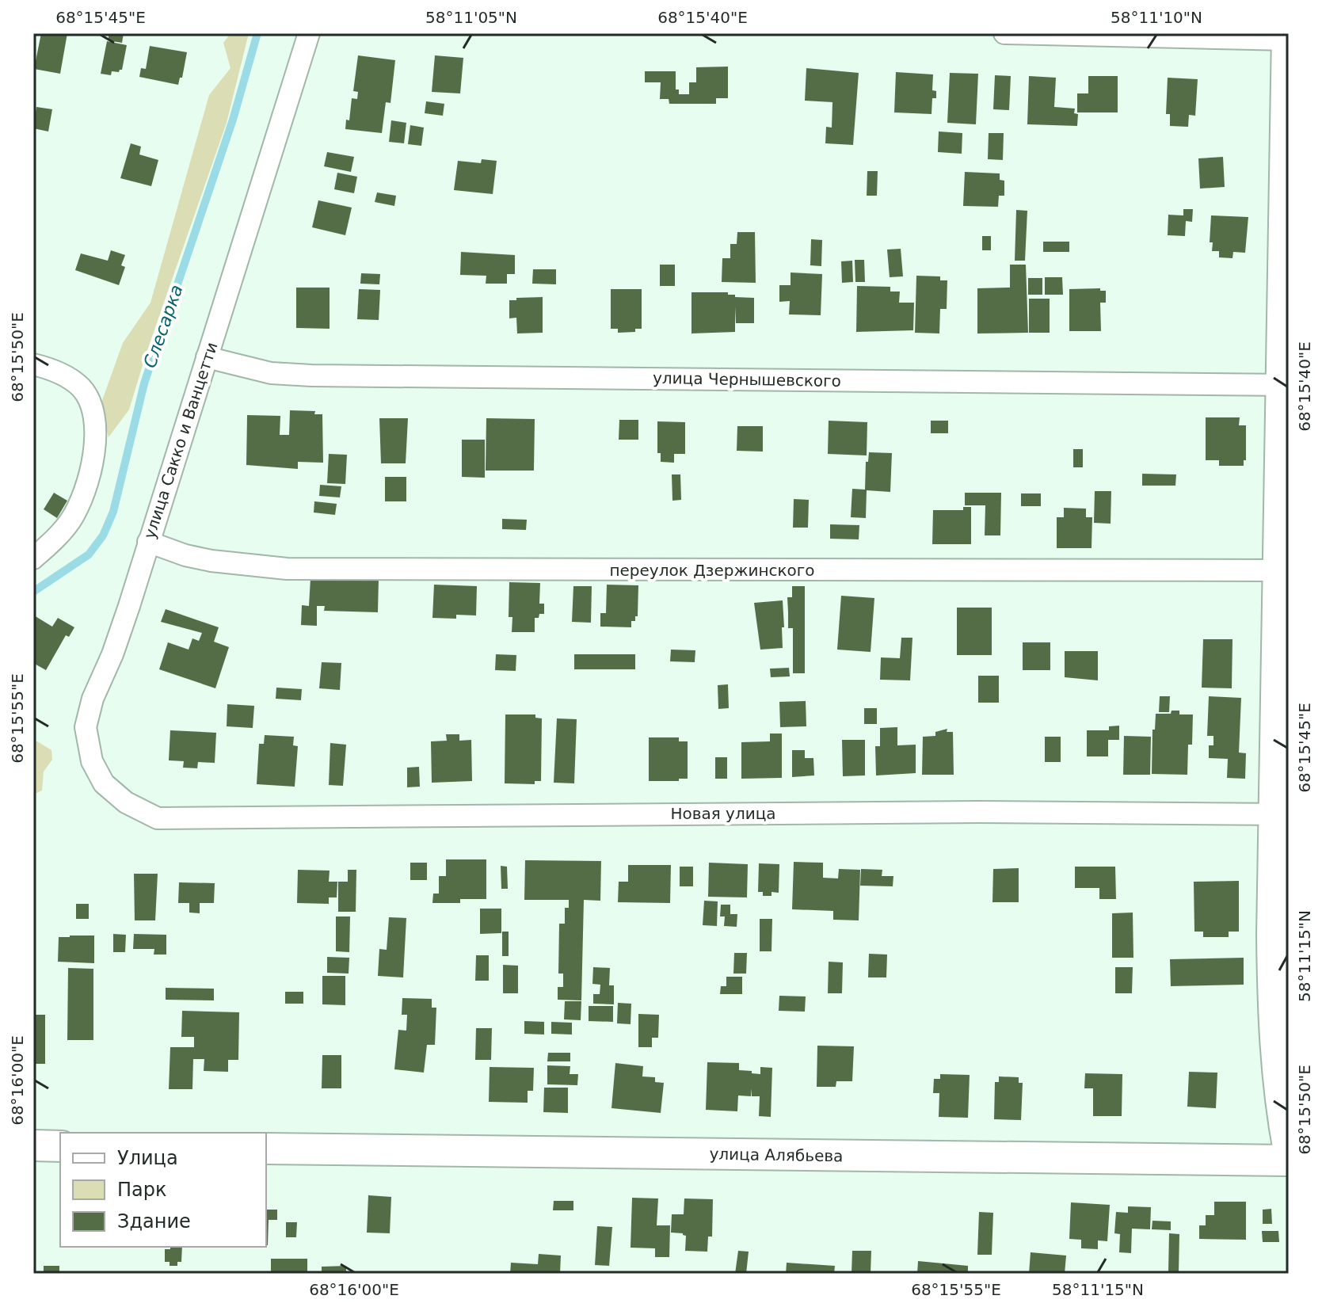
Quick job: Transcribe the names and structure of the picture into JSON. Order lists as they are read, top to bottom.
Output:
{
  "streets": {
    "main road": ["улица Алябьева"],
    "street": [
      "улица Чернышевского",
      "улица Сакко и Ванцетти",
      "переулок Дзержинского",
      "Новая улица"
    ]
  },
  "crossings": [
    ["улица Чернышевского", "улица Сакко и Ванцетти"],
    ["улица Сакко и Ванцетти", "переулок Дзержинского"],
    ["улица Сакко и Ванцетти", "Новая улица"]
  ],
  "water": ["Слесарка"],
  "legend": ["Улица", "Парк", "Здание"],
  "coordinates": [
    "68°15'45\"E",
    "58°11'05\"N",
    "68°15'40\"E",
    "58°11'10\"N",
    "68°15'50\"E",
    "68°15'55\"E",
    "58°11'15\"N",
    "68°16'00\"E"
  ]
}
